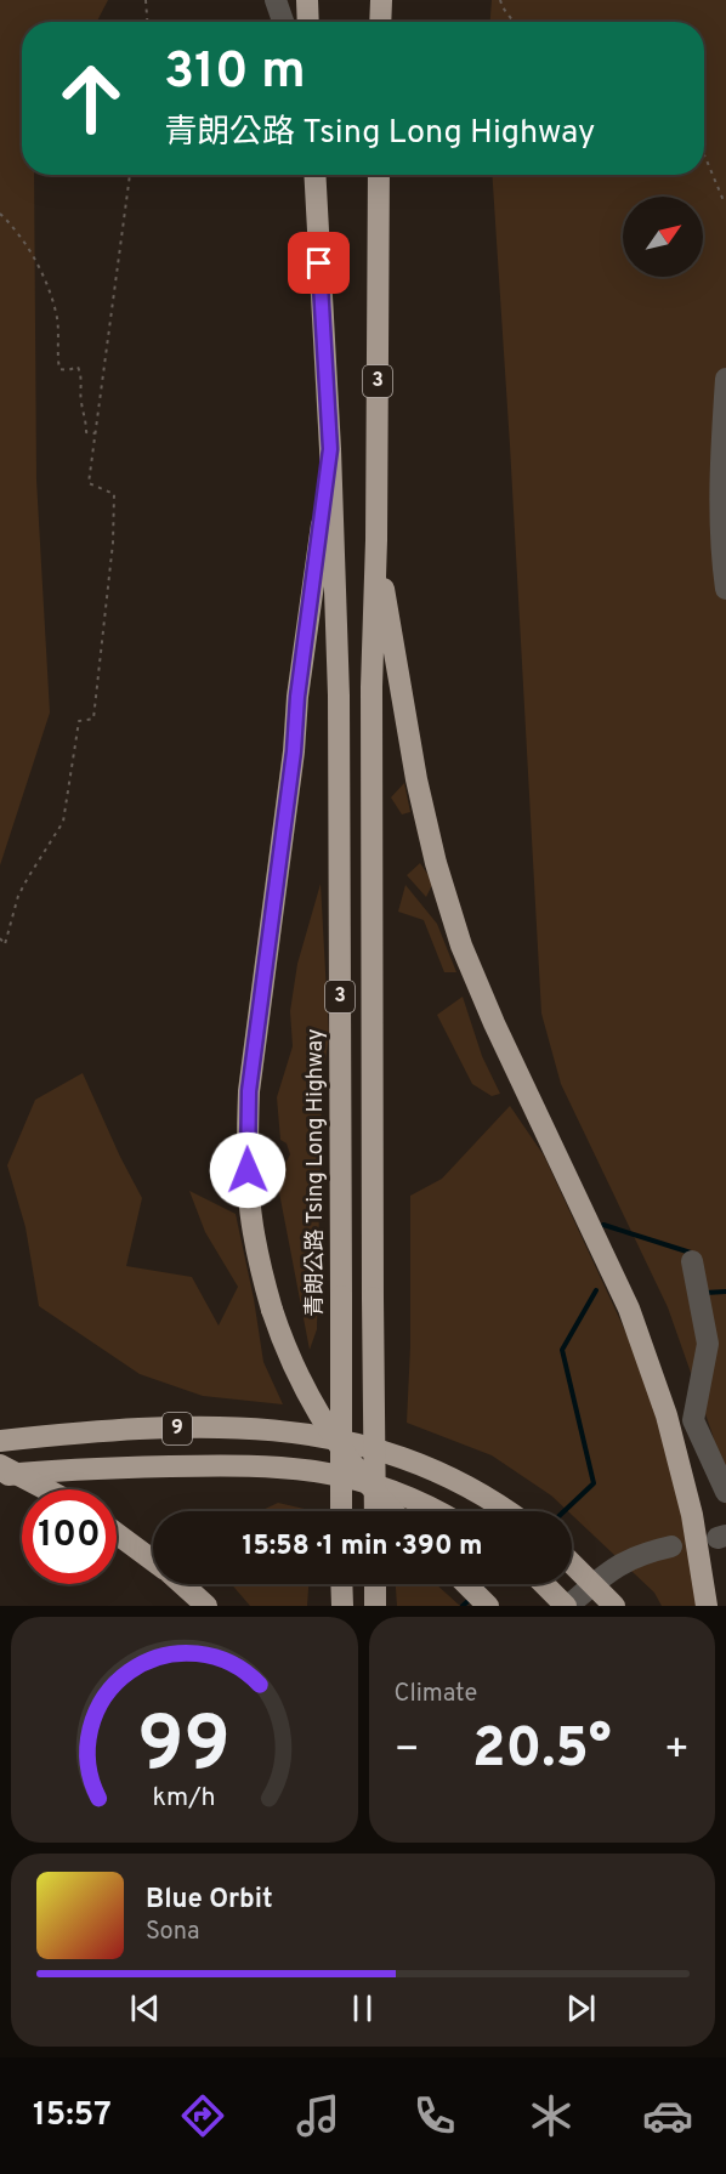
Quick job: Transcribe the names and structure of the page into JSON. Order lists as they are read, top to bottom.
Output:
{
  "streets": {
    "highway": ["3", "青朗公路 Tsing Long Highway", "9"]
  },
  "north": "top right",
  "page": {
    "turn": ["310 m", "青朗公路 Tsing Long Highway"],
    "limit": "100",
    "trip": "15:58 · 1 min · 390 m",
    "tile": "Climate",
    "heat": ["−", "20.5°", "+"],
    "song": ["Blue Orbit", "Sona"],
    "tabs": "15:57",
    "gauge": ["99", "km/h"]
  }
}
